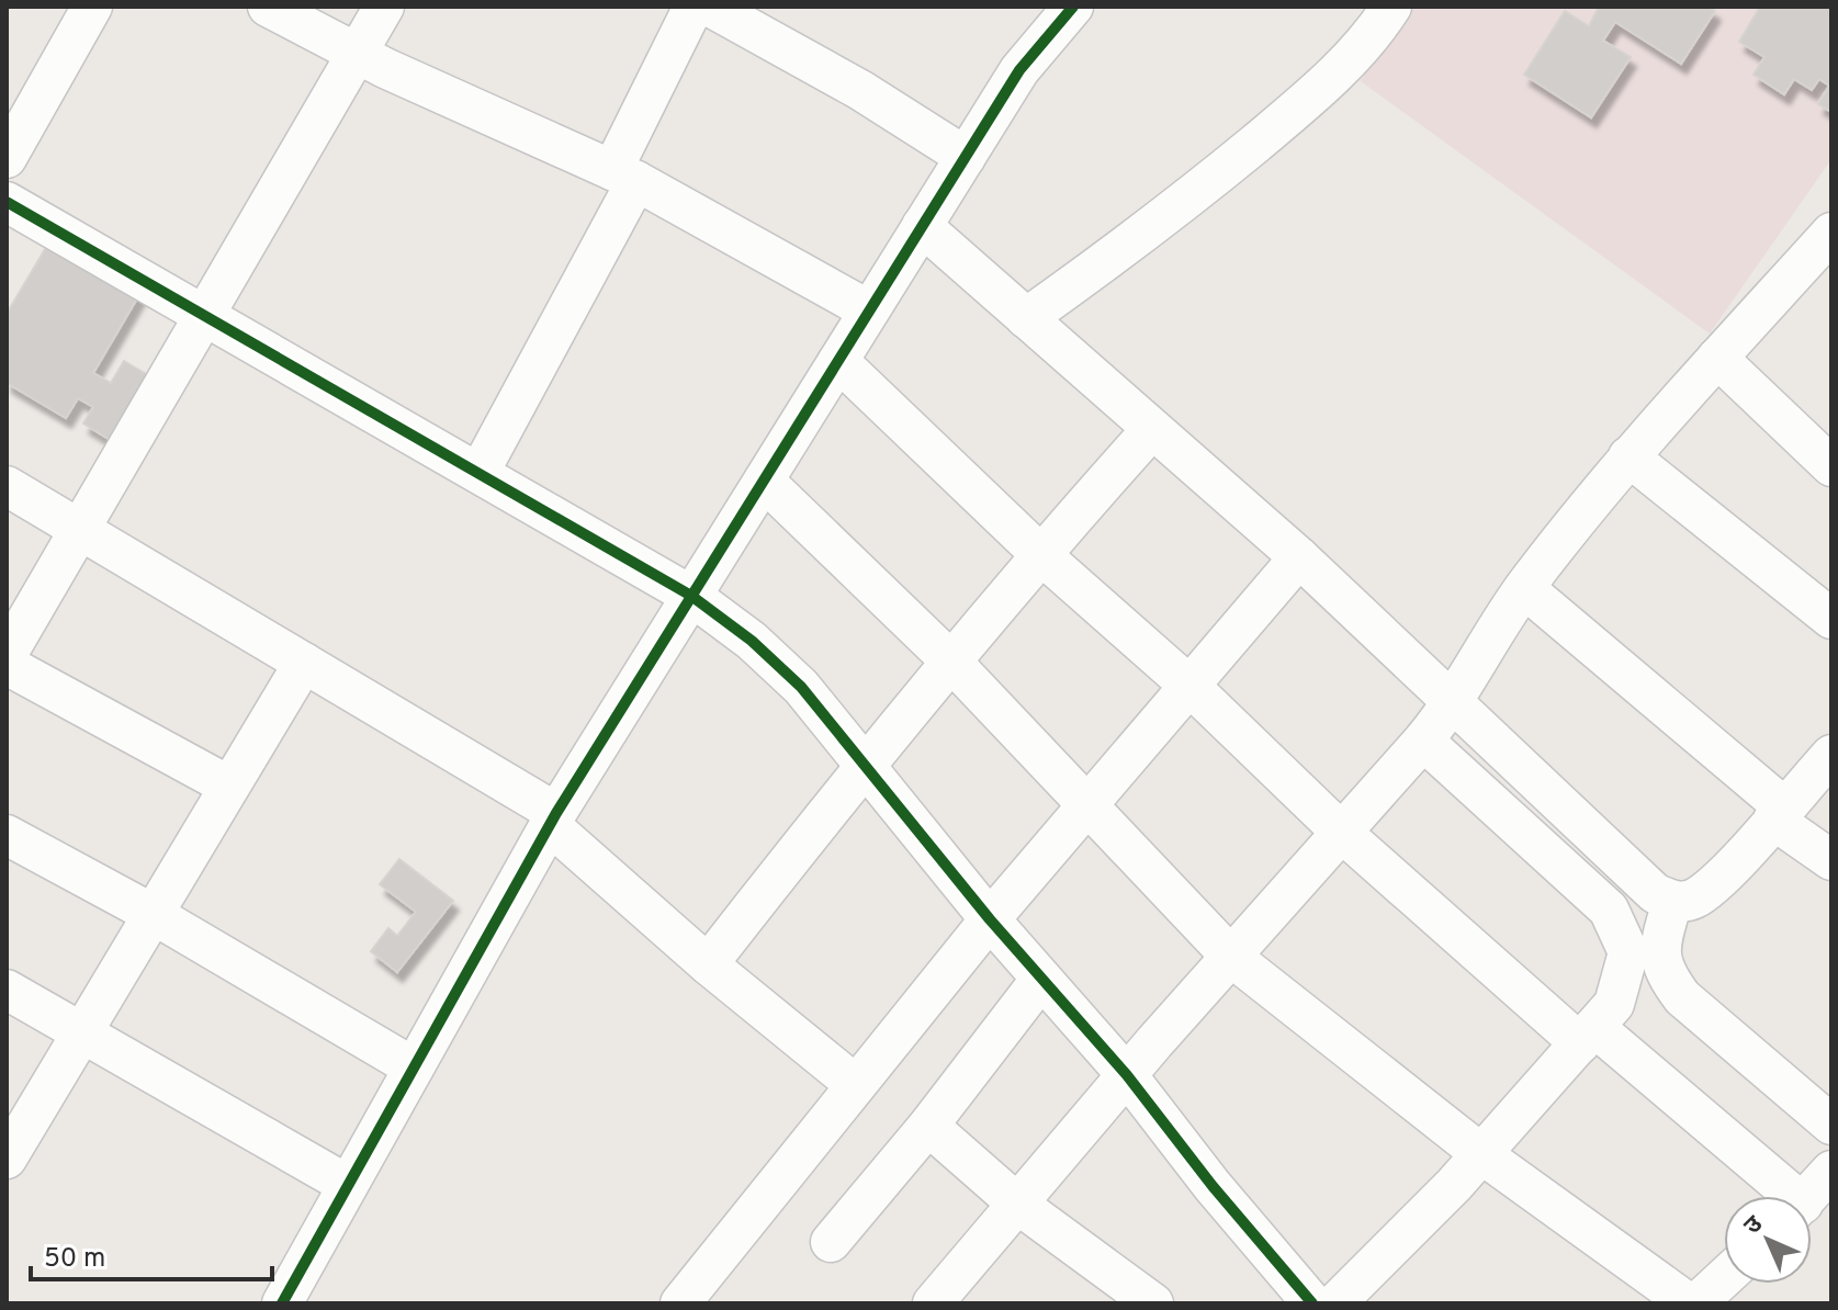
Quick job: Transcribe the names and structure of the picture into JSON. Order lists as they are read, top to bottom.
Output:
{
  "scale_bar": "50 m",
  "north": "top left"
}
